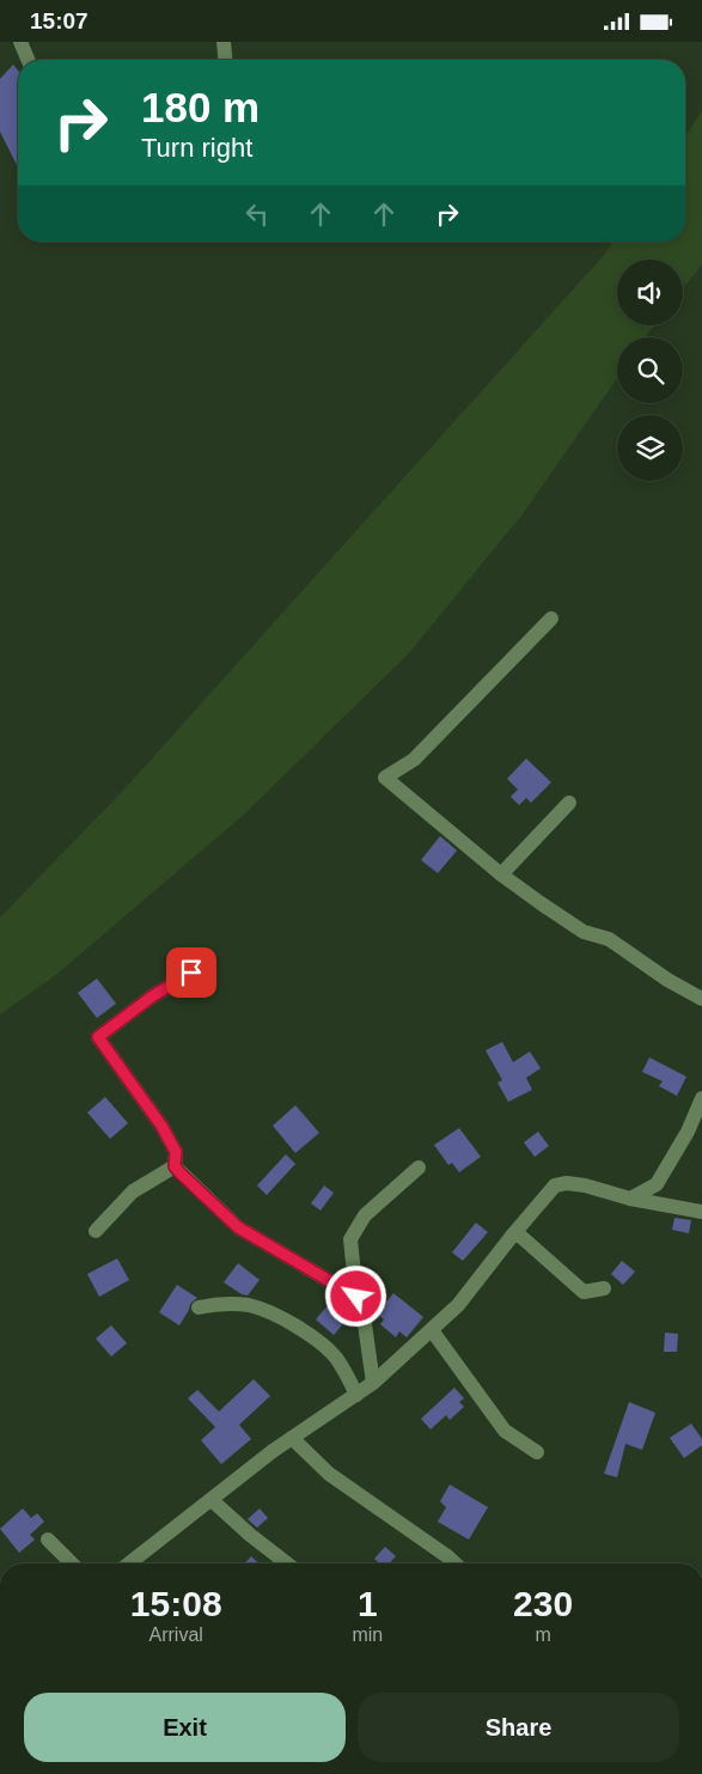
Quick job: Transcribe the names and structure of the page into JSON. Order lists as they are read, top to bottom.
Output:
{
  "page": {
    "status": "15:07",
    "turn": ["180 m", "Turn right"],
    "eta": [
      "15:08",
      "Arrival",
      "1",
      "min",
      "230",
      "m"
    ],
    "buttons": ["Exit", "Share"]
  }
}
